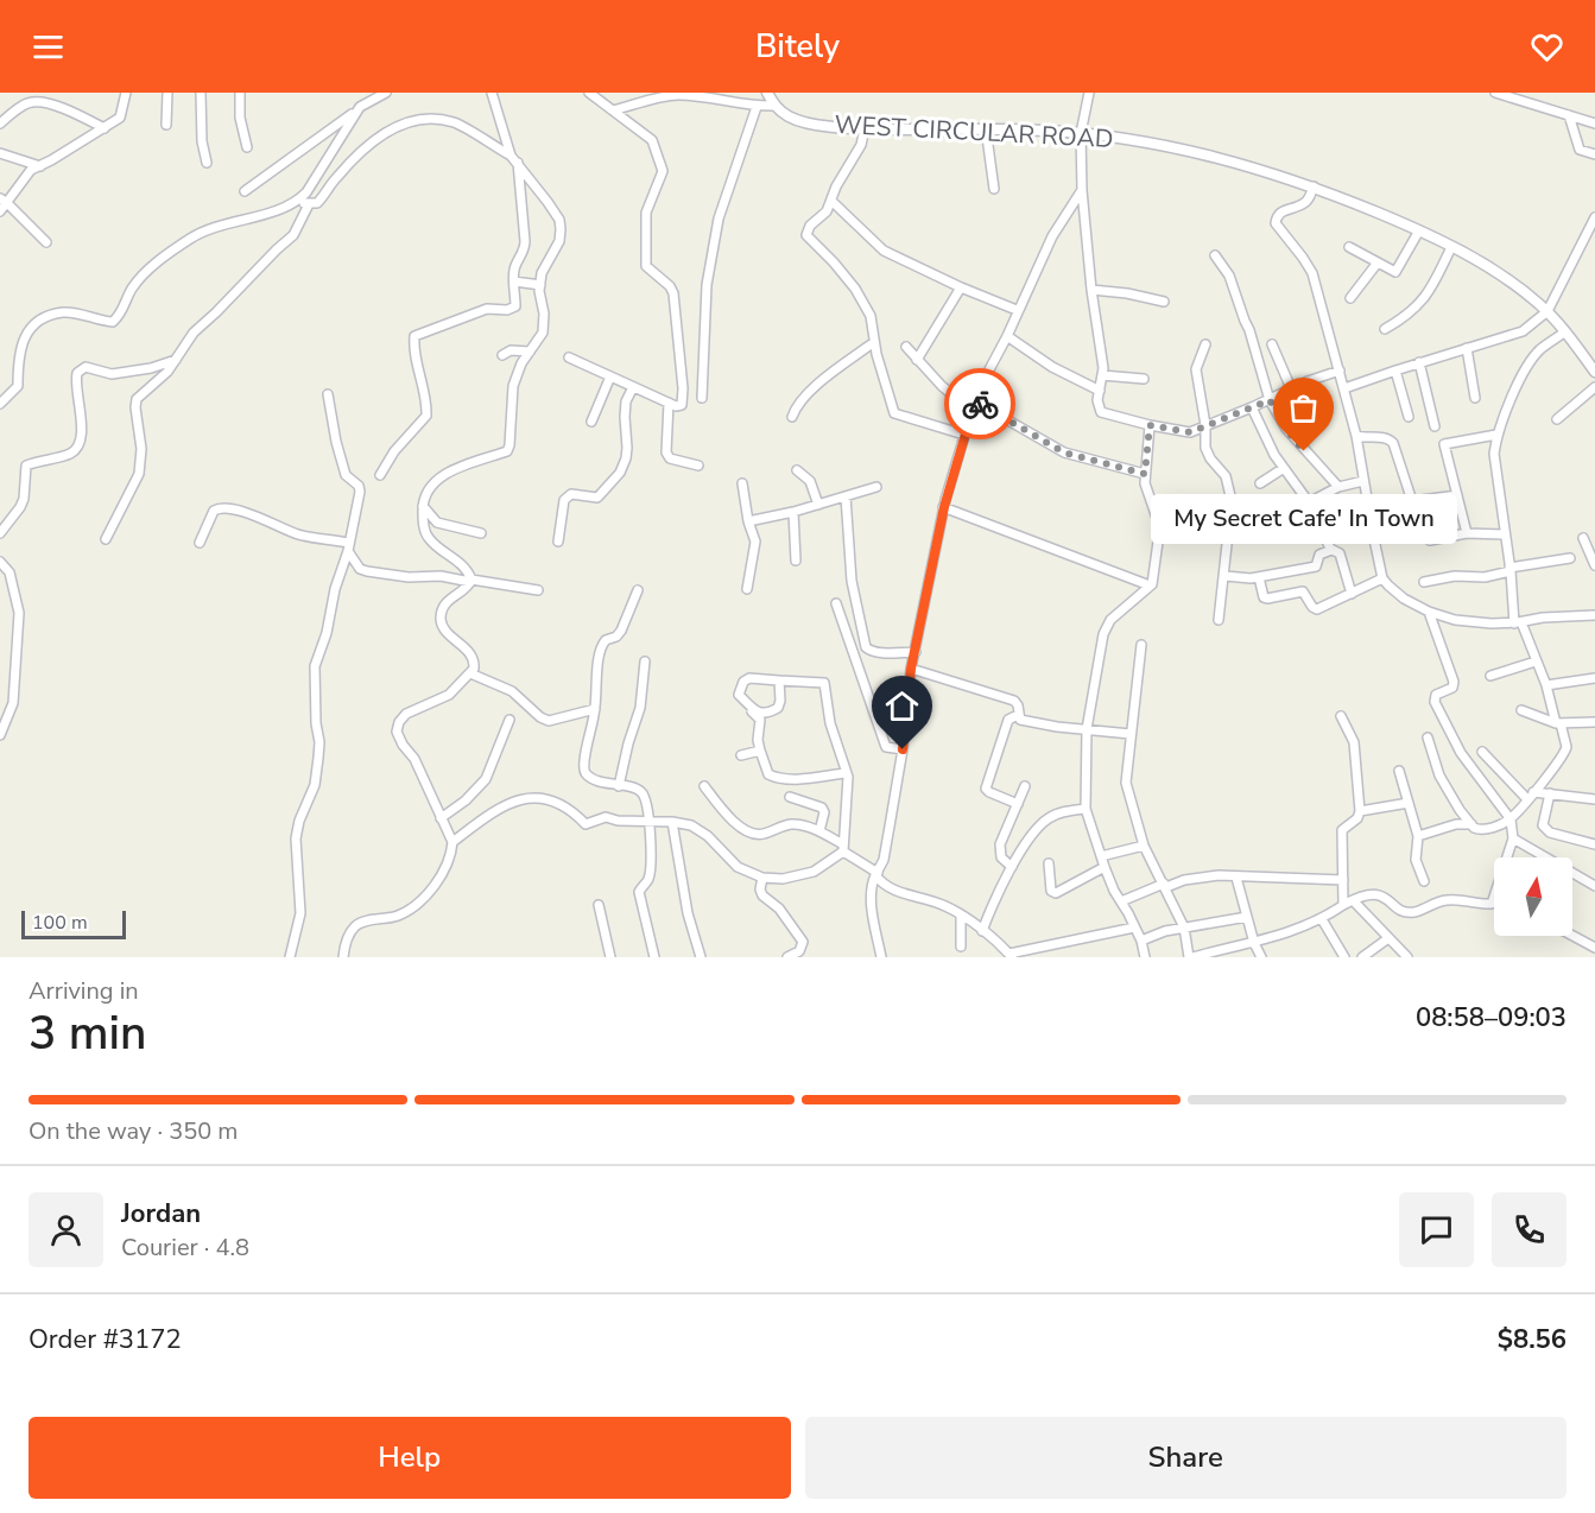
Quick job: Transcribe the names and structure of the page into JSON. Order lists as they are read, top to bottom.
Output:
{
  "streets": {
    "street": ["WEST CIRCULAR ROAD"]
  },
  "places": ["My Secret Cafe' In Town"],
  "scale_bar": "100 m",
  "north": "top",
  "page": {
    "header": "Bitely",
    "bubble": "My Secret Cafe' In Town",
    "scale": "100 m",
    "heading": ["3 min", "Arriving in", "08:58–09:03"],
    "panel": [
      "Jordan",
      "Courier · 4.8",
      "Order #3172",
      "$8.56"
    ],
    "bar": "On the way · 350 m",
    "buttons": ["Help", "Share"]
  }
}
